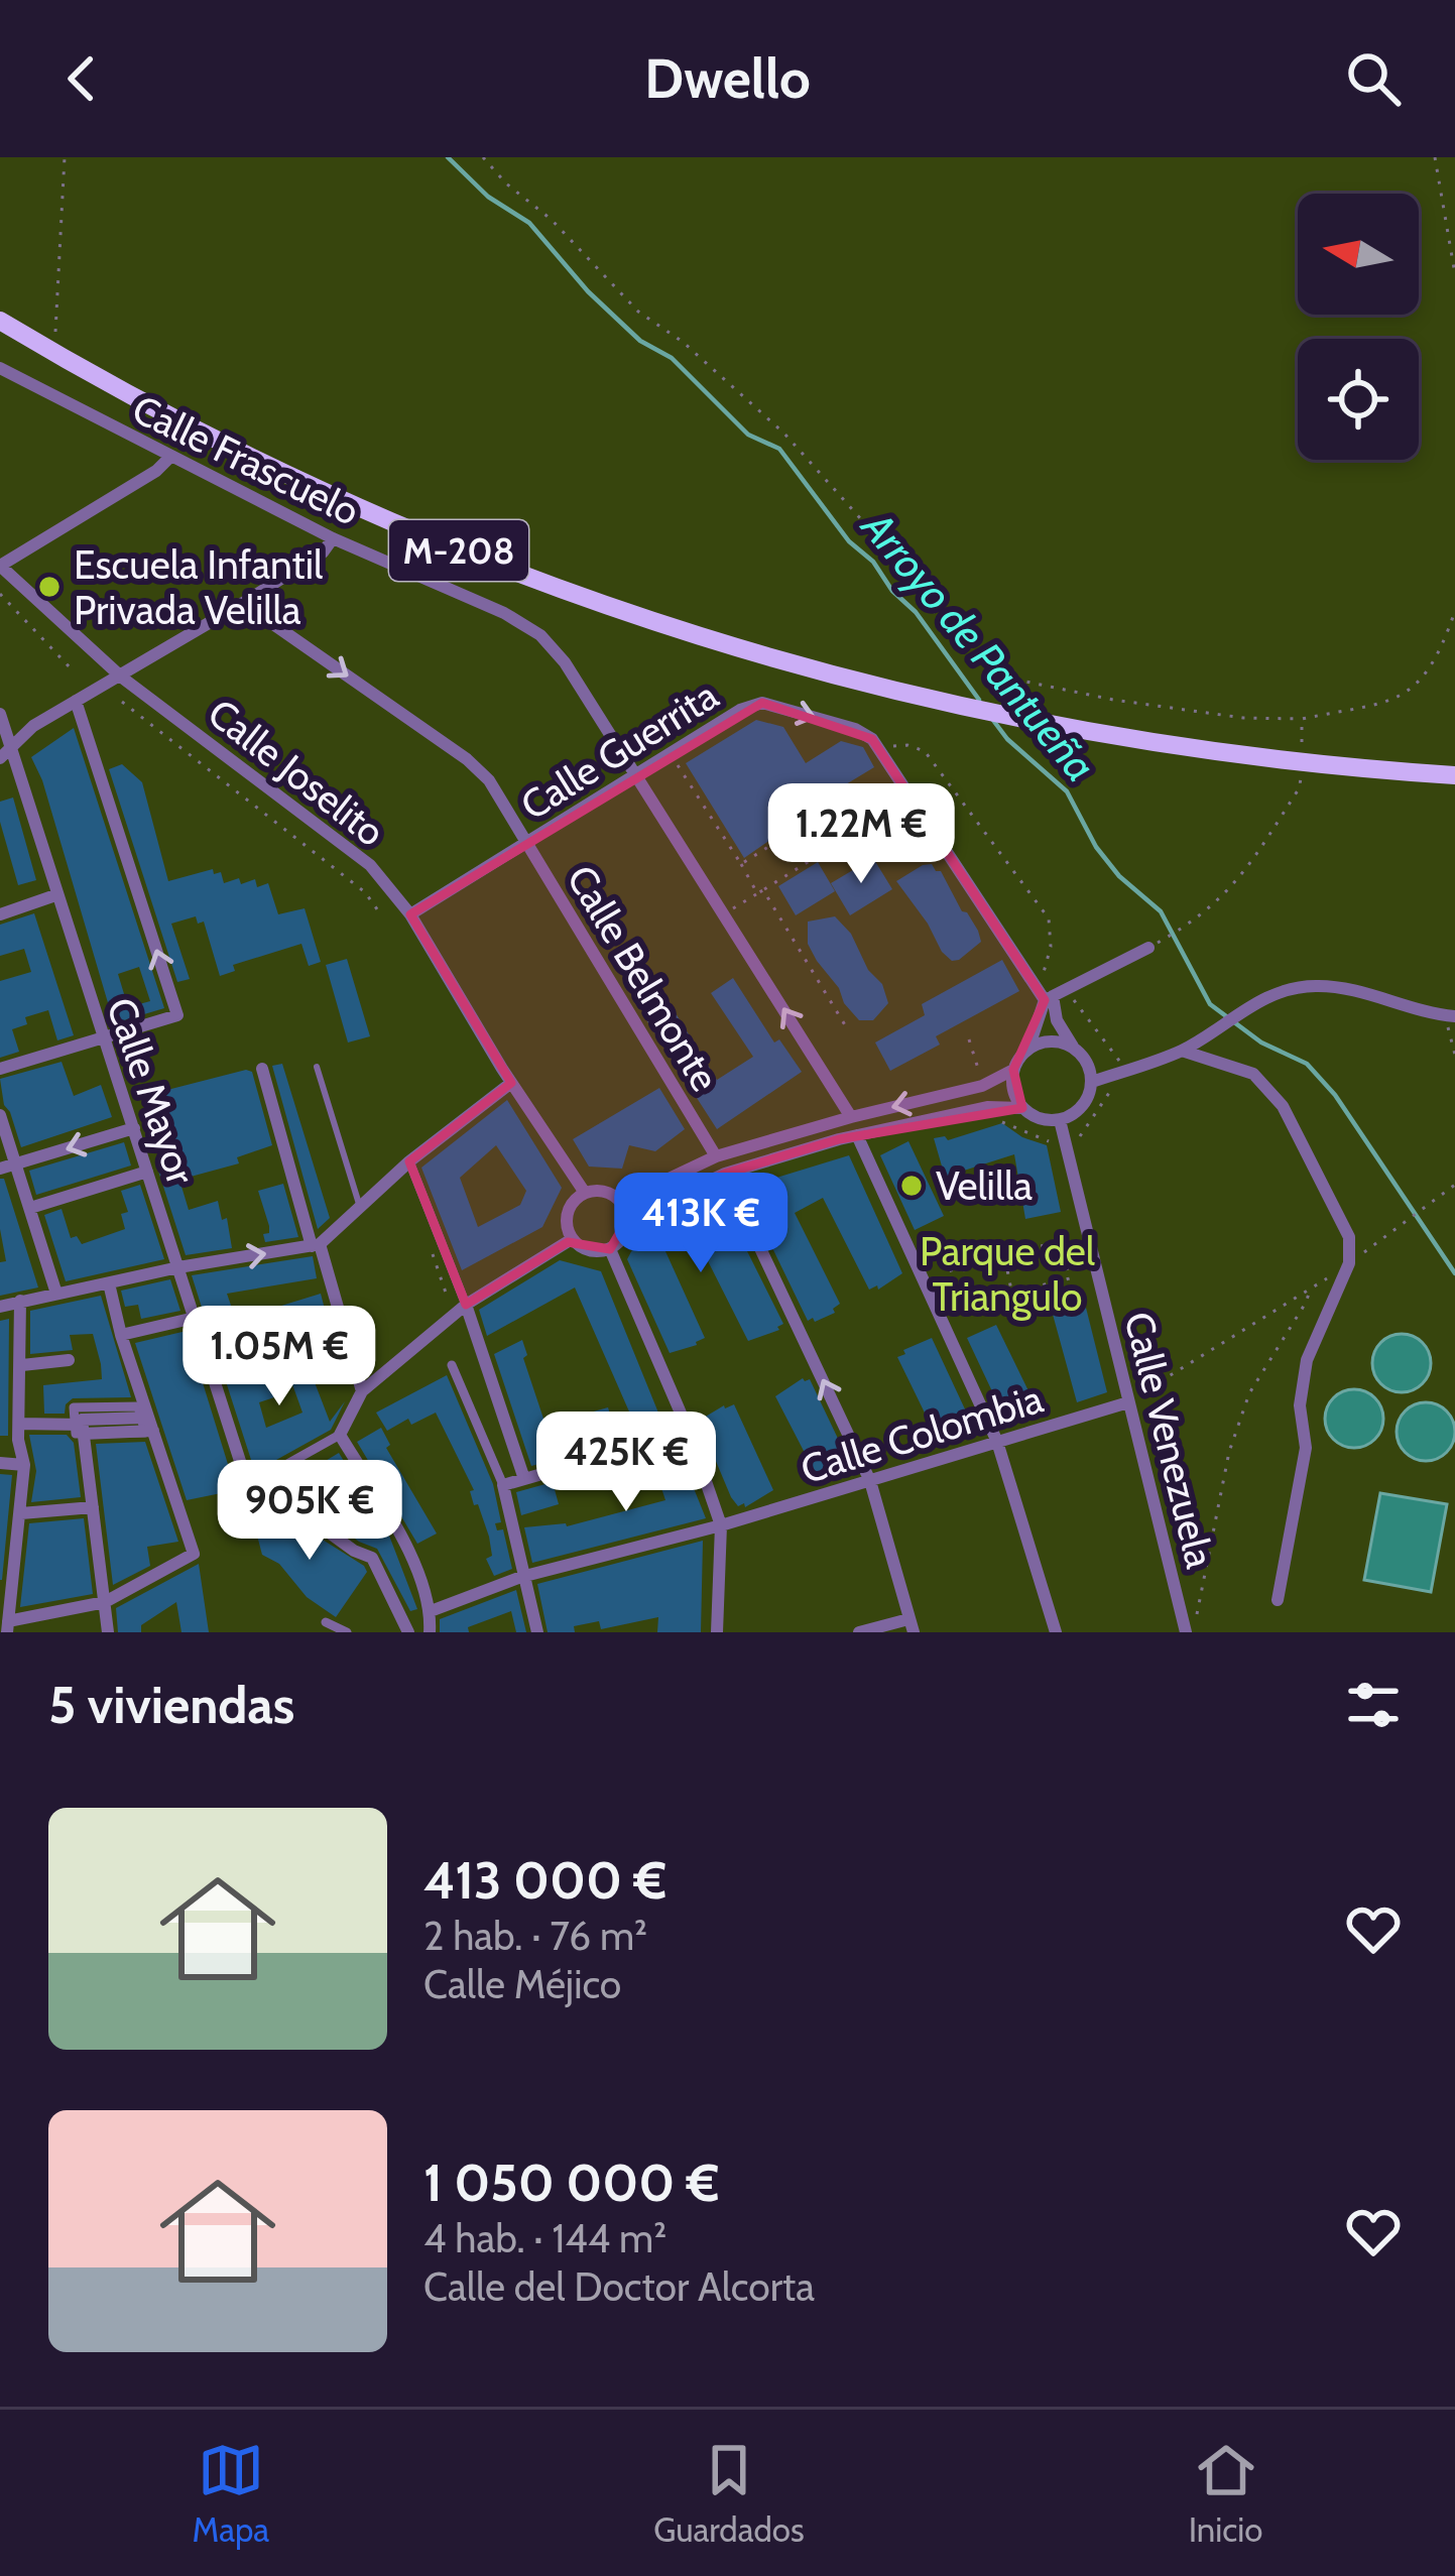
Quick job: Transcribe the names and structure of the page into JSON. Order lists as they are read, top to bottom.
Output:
{
  "streets": {
    "main road": ["M-208"],
    "street": [
      "Calle Frascuelo",
      "Calle Guerrita",
      "Calle Joselito",
      "Calle Belmonte",
      "Calle Mayor",
      "Calle Colombia",
      "Calle Venezuela"
    ]
  },
  "crossings": [
    ["Calle Frascuelo", "Calle Guerrita"],
    ["Calle Guerrita", "Calle Joselito"],
    ["Calle Guerrita", "Calle Belmonte"],
    ["Calle Guerrita", "Calle Venezuela"],
    ["Calle Colombia", "Calle Venezuela"]
  ],
  "one_way": ["Calle Belmonte"],
  "water": ["Arroyo de Pantueña"],
  "parks": ["Parque del Triangulo"],
  "places": ["Escuela Infantil Privada Velilla", "Velilla"],
  "north": "left",
  "page": {
    "header": "Dwello",
    "price": [
      "1.22M €",
      "413K €",
      "1.05M €",
      "425K €",
      "905K €"
    ],
    "heading": "5 viviendas",
    "list": [
      {
        "name": "413 000 €",
        "note": "2 hab. · 76 m² · Calle Méjico"
      },
      {
        "name": "1 050 000 €",
        "note": "4 hab. · 144 m² · Calle del Doctor Alcorta"
      }
    ],
    "tabs": ["Mapa", "Guardados", "Inicio"]
  }
}
